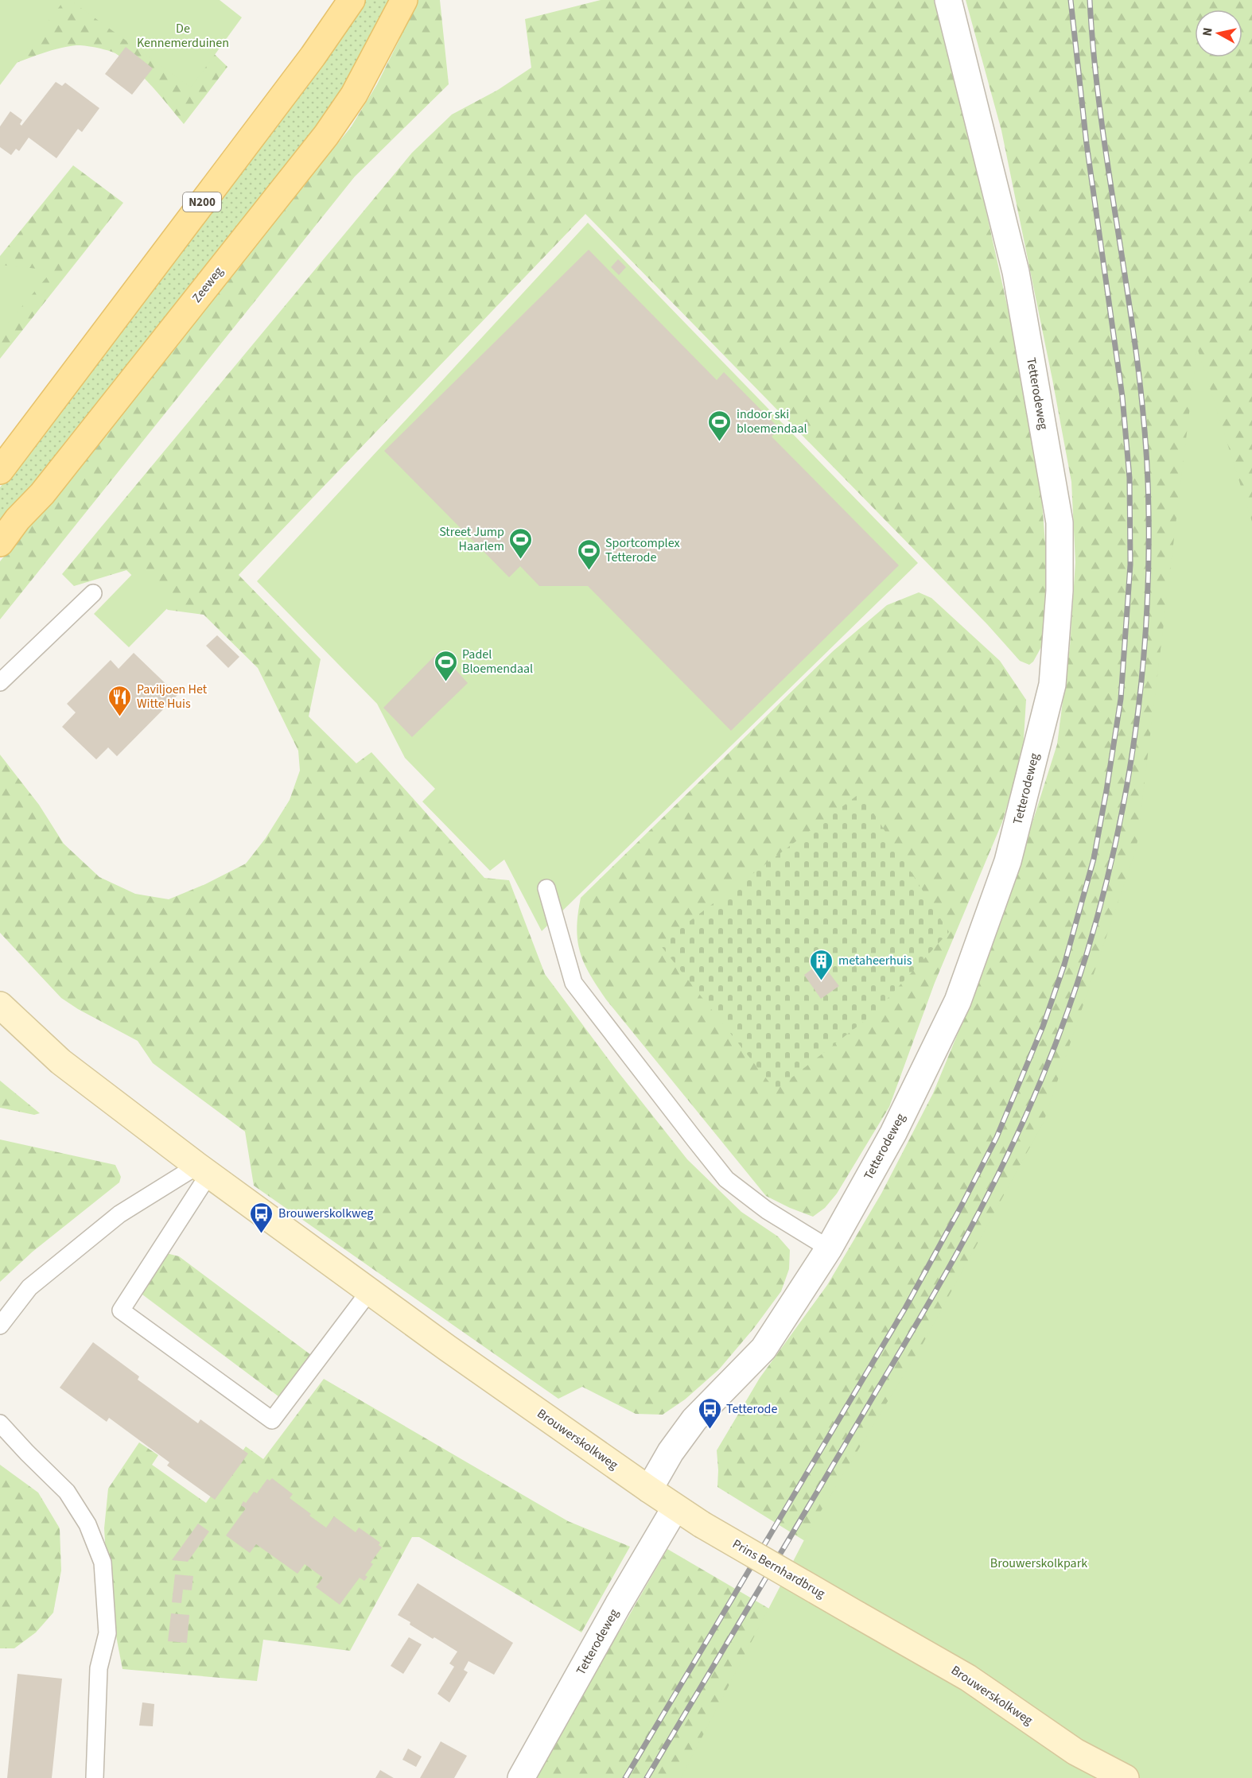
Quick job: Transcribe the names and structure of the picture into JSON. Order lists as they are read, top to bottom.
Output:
{
  "streets": {
    "main road": [
      "N200",
      "Zeeweg",
      "Brouwerskolkweg",
      "Prins Bernhardbrug"
    ],
    "street": ["Tetterodeweg"]
  },
  "crossings": [
    ["Tetterodeweg", "Brouwerskolkweg"],
    ["Brouwerskolkweg", "Prins Bernhardbrug"]
  ],
  "parks": ["De Kennemerduinen", "Brouwerskolkpark"],
  "places": {
    "sports": [
      "indoor ski bloemendaal",
      "Street Jump Haarlem",
      "Sportcomplex Tetterode",
      "Padel Bloemendaal"
    ],
    "restaurant": ["Paviljoen Het Witte Huis"],
    "building": ["metaheerhuis"],
    "bus stop": ["Brouwerskolkweg", "Tetterode"]
  },
  "north": "left"
}
